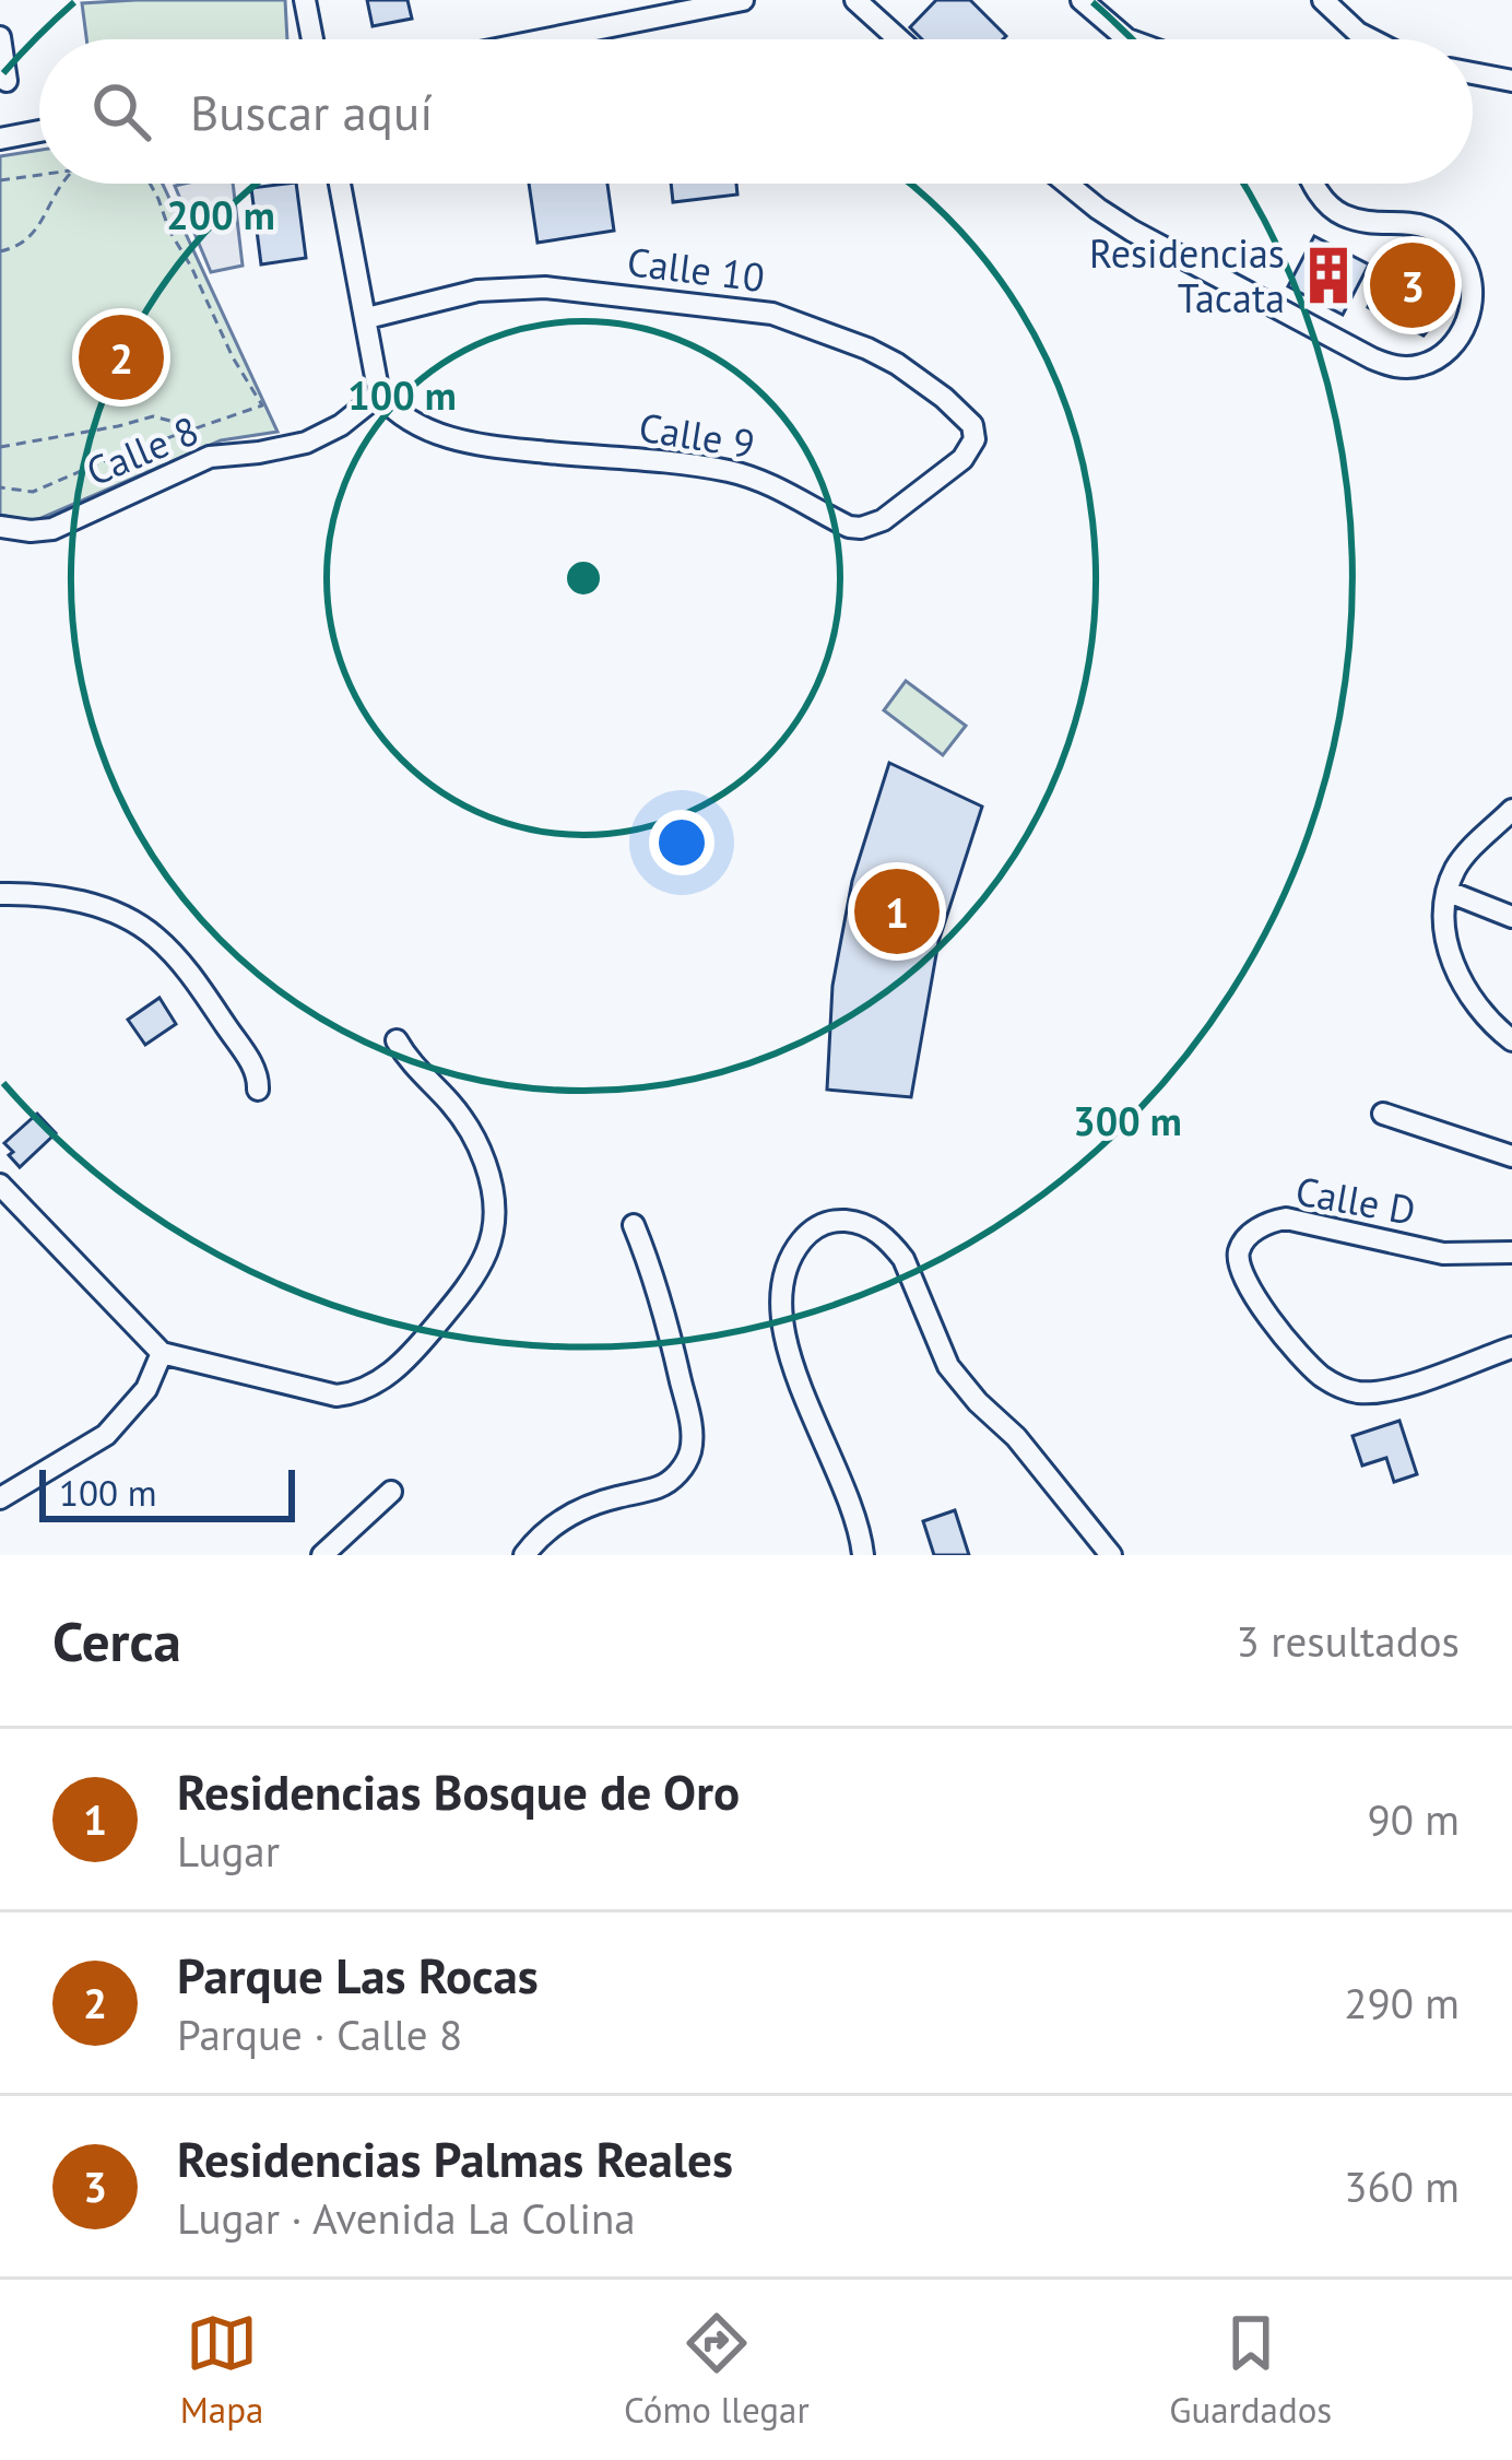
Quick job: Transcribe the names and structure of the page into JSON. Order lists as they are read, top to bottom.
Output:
{
  "streets": {
    "street": [
      "Calle 10",
      "Calle 9",
      "Calle 8",
      "Calle D"
    ]
  },
  "crossings": [
    ["Calle 10", "Calle 9"],
    ["Calle 9", "Calle 8"]
  ],
  "places": {
    "building": ["Residencias Tacata"]
  },
  "scale_bar": "100 m",
  "page": {
    "search": "Buscar aquí",
    "pins": ["3", "2", "1"],
    "scale": "100 m",
    "heading": ["Cerca", "3 resultados"],
    "list": [
      {
        "mark": "1",
        "name": "Residencias Bosque de Oro",
        "note": "Lugar",
        "value": "90 m"
      },
      {
        "mark": "2",
        "name": "Parque Las Rocas",
        "note": "Parque · Calle 8",
        "value": "290 m"
      },
      {
        "mark": "3",
        "name": "Residencias Palmas Reales",
        "note": "Lugar · Avenida La Colina",
        "value": "360 m"
      }
    ],
    "nav": ["Mapa", "Cómo llegar", "Guardados"]
  },
  "rings": ["200 m", "100 m", "300 m"]
}
